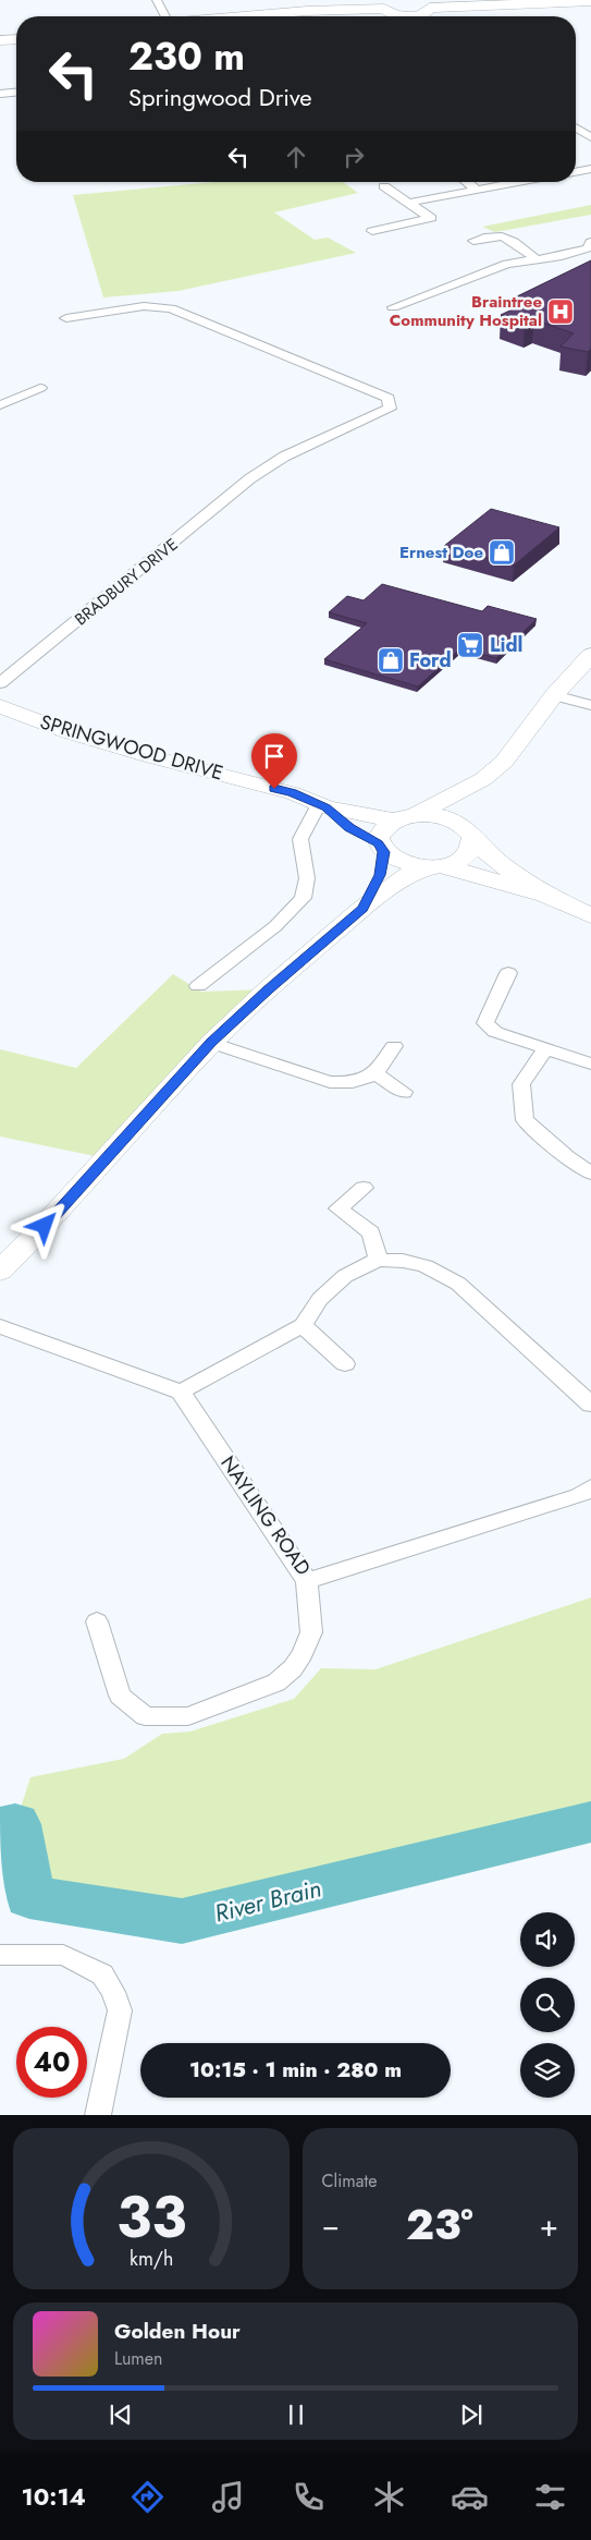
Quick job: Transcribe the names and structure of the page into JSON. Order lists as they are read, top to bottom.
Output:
{
  "streets": {
    "street": ["BRADBURY DRIVE", "SPRINGWOOD DRIVE", "NAYLING ROAD"]
  },
  "water": ["River Brain"],
  "places": {
    "hospital": ["Braintree Community Hospital"],
    "shop": ["Ernest Doe", "Ford"],
    "supermarket": ["Lidl"]
  },
  "page": {
    "turn": ["230 m", "Springwood Drive"],
    "limit": "40",
    "trip": "10:15 · 1 min · 280 m",
    "tile": "Climate",
    "heat": ["−", "23°", "+"],
    "song": ["Golden Hour", "Lumen"],
    "tabs": "10:14",
    "gauge": ["33", "km/h"]
  }
}
